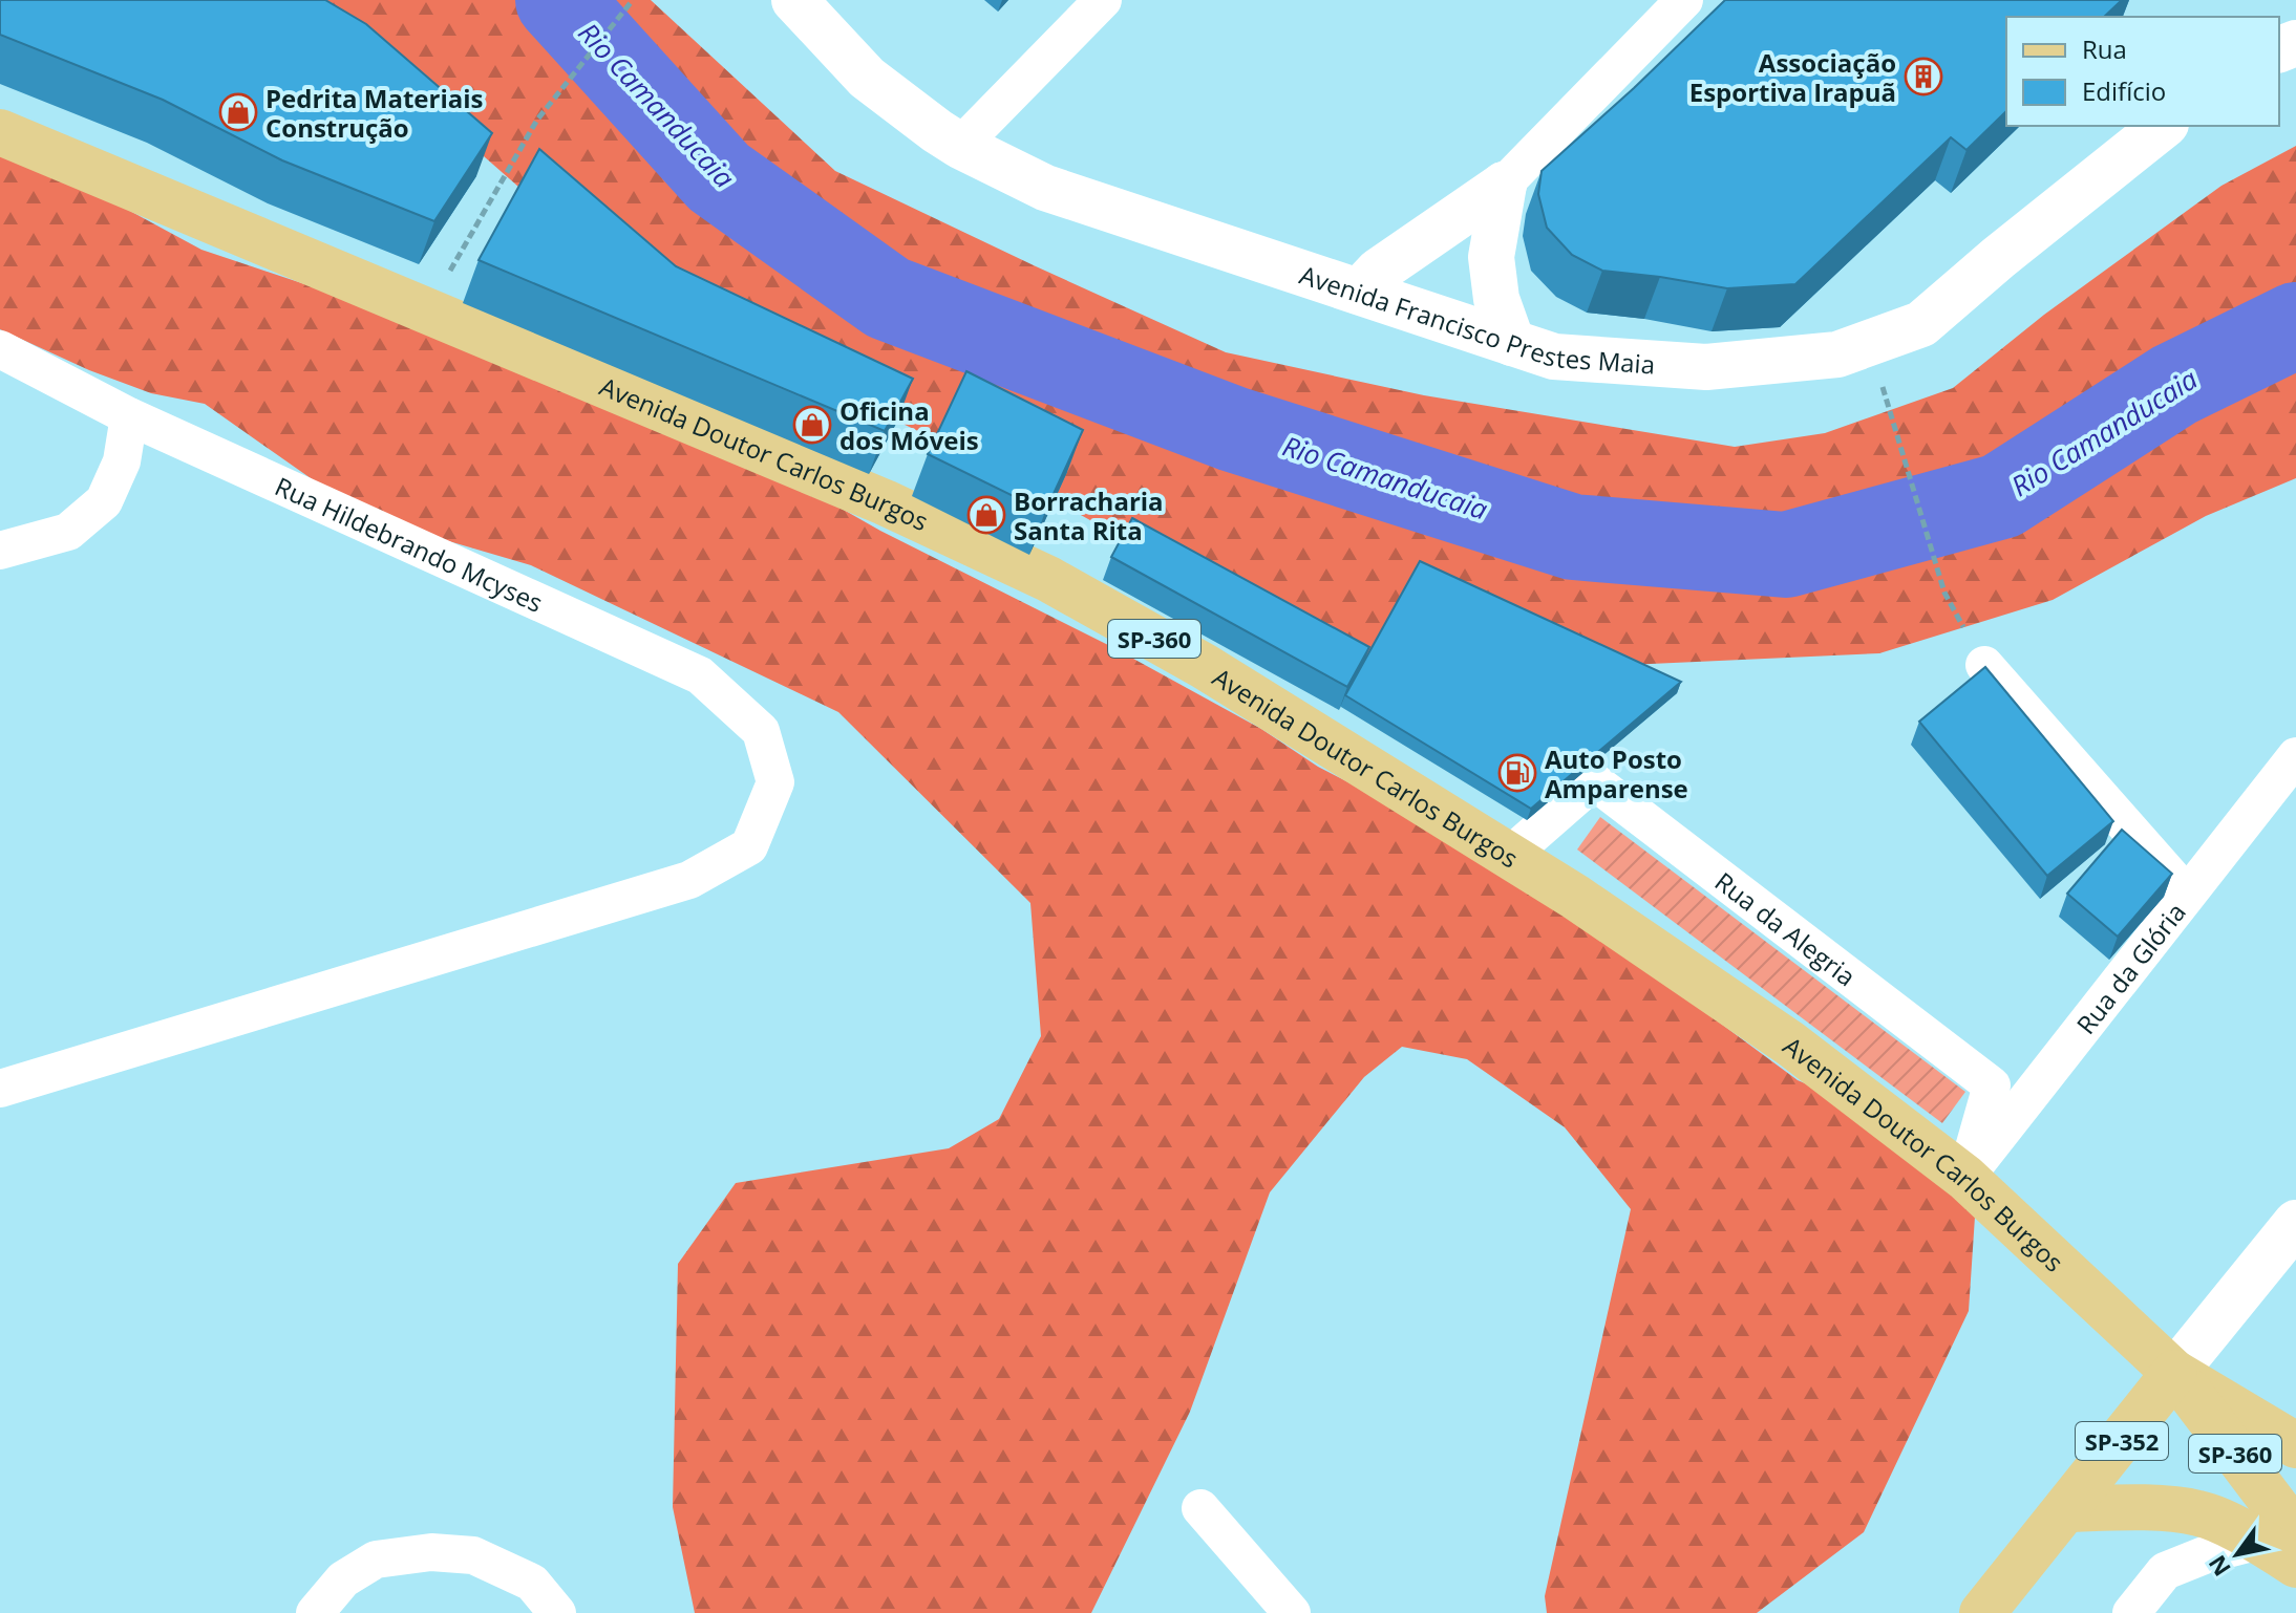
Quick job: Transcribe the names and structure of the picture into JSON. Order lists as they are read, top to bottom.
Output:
{
  "streets": {
    "main road": ["Avenida Doutor Carlos Burgos", "SP-360", "SP-352"],
    "street": [
      "Avenida Francisco Prestes Maia",
      "Rua Hildebrando Mcyses",
      "Rua da Alegria",
      "Rua da Glória"
    ]
  },
  "crossings": [
    ["Avenida Doutor Carlos Burgos", "SP-360"],
    ["Avenida Doutor Carlos Burgos", "Rua da Alegria"],
    ["Avenida Doutor Carlos Burgos", "Rua da Glória"],
    ["Avenida Doutor Carlos Burgos", "SP-352"],
    ["SP-360", "SP-352"],
    ["Rua da Alegria", "Rua da Glória"]
  ],
  "water": ["Rio Camanducaia"],
  "places": {
    "building": ["Associação Esportiva Irapuã"],
    "shop": ["Pedrita Materiais Construção", "Oficina dos Móveis", "Borracharia Santa Rita"],
    "fuel station": ["Auto Posto Amparense"]
  },
  "legend": ["Rua", "Edifício"],
  "north": "bottom left"
}
